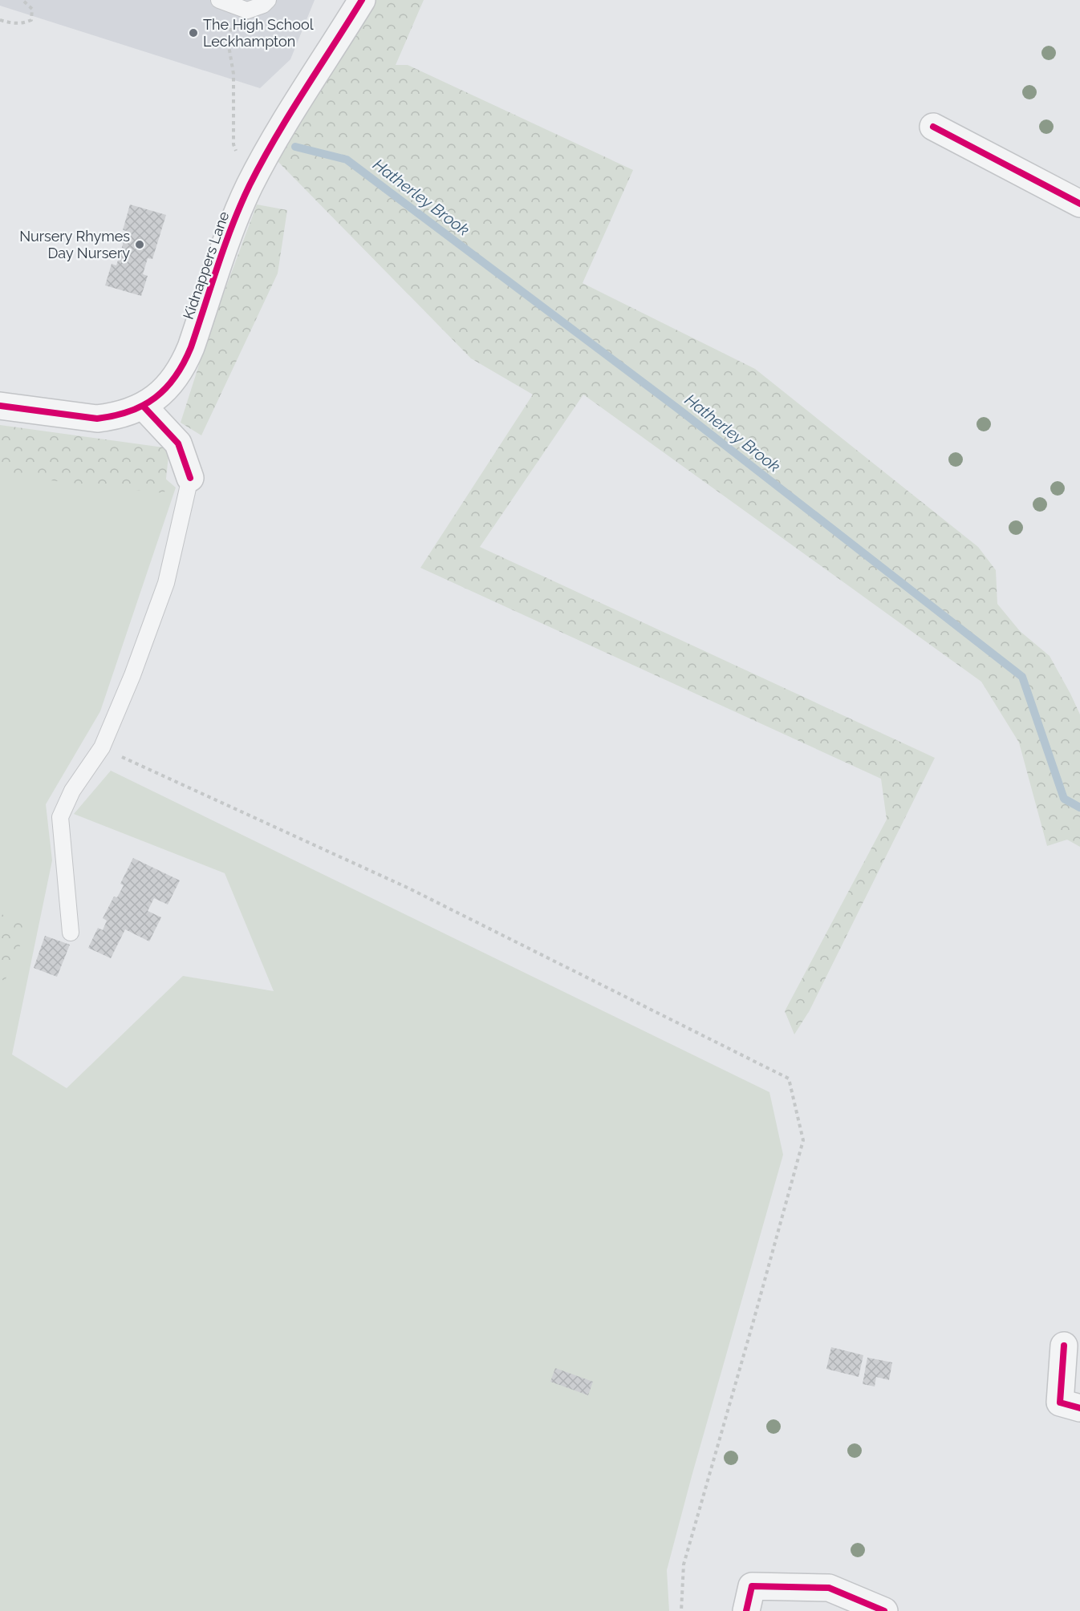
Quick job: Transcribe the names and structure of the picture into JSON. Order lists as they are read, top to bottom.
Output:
{
  "streets": {
    "street": ["Kidnappers Lane"]
  },
  "water": ["Hatherley Brook"],
  "places": ["The High School Leckhampton", "Nursery Rhymes Day Nursery"]
}
